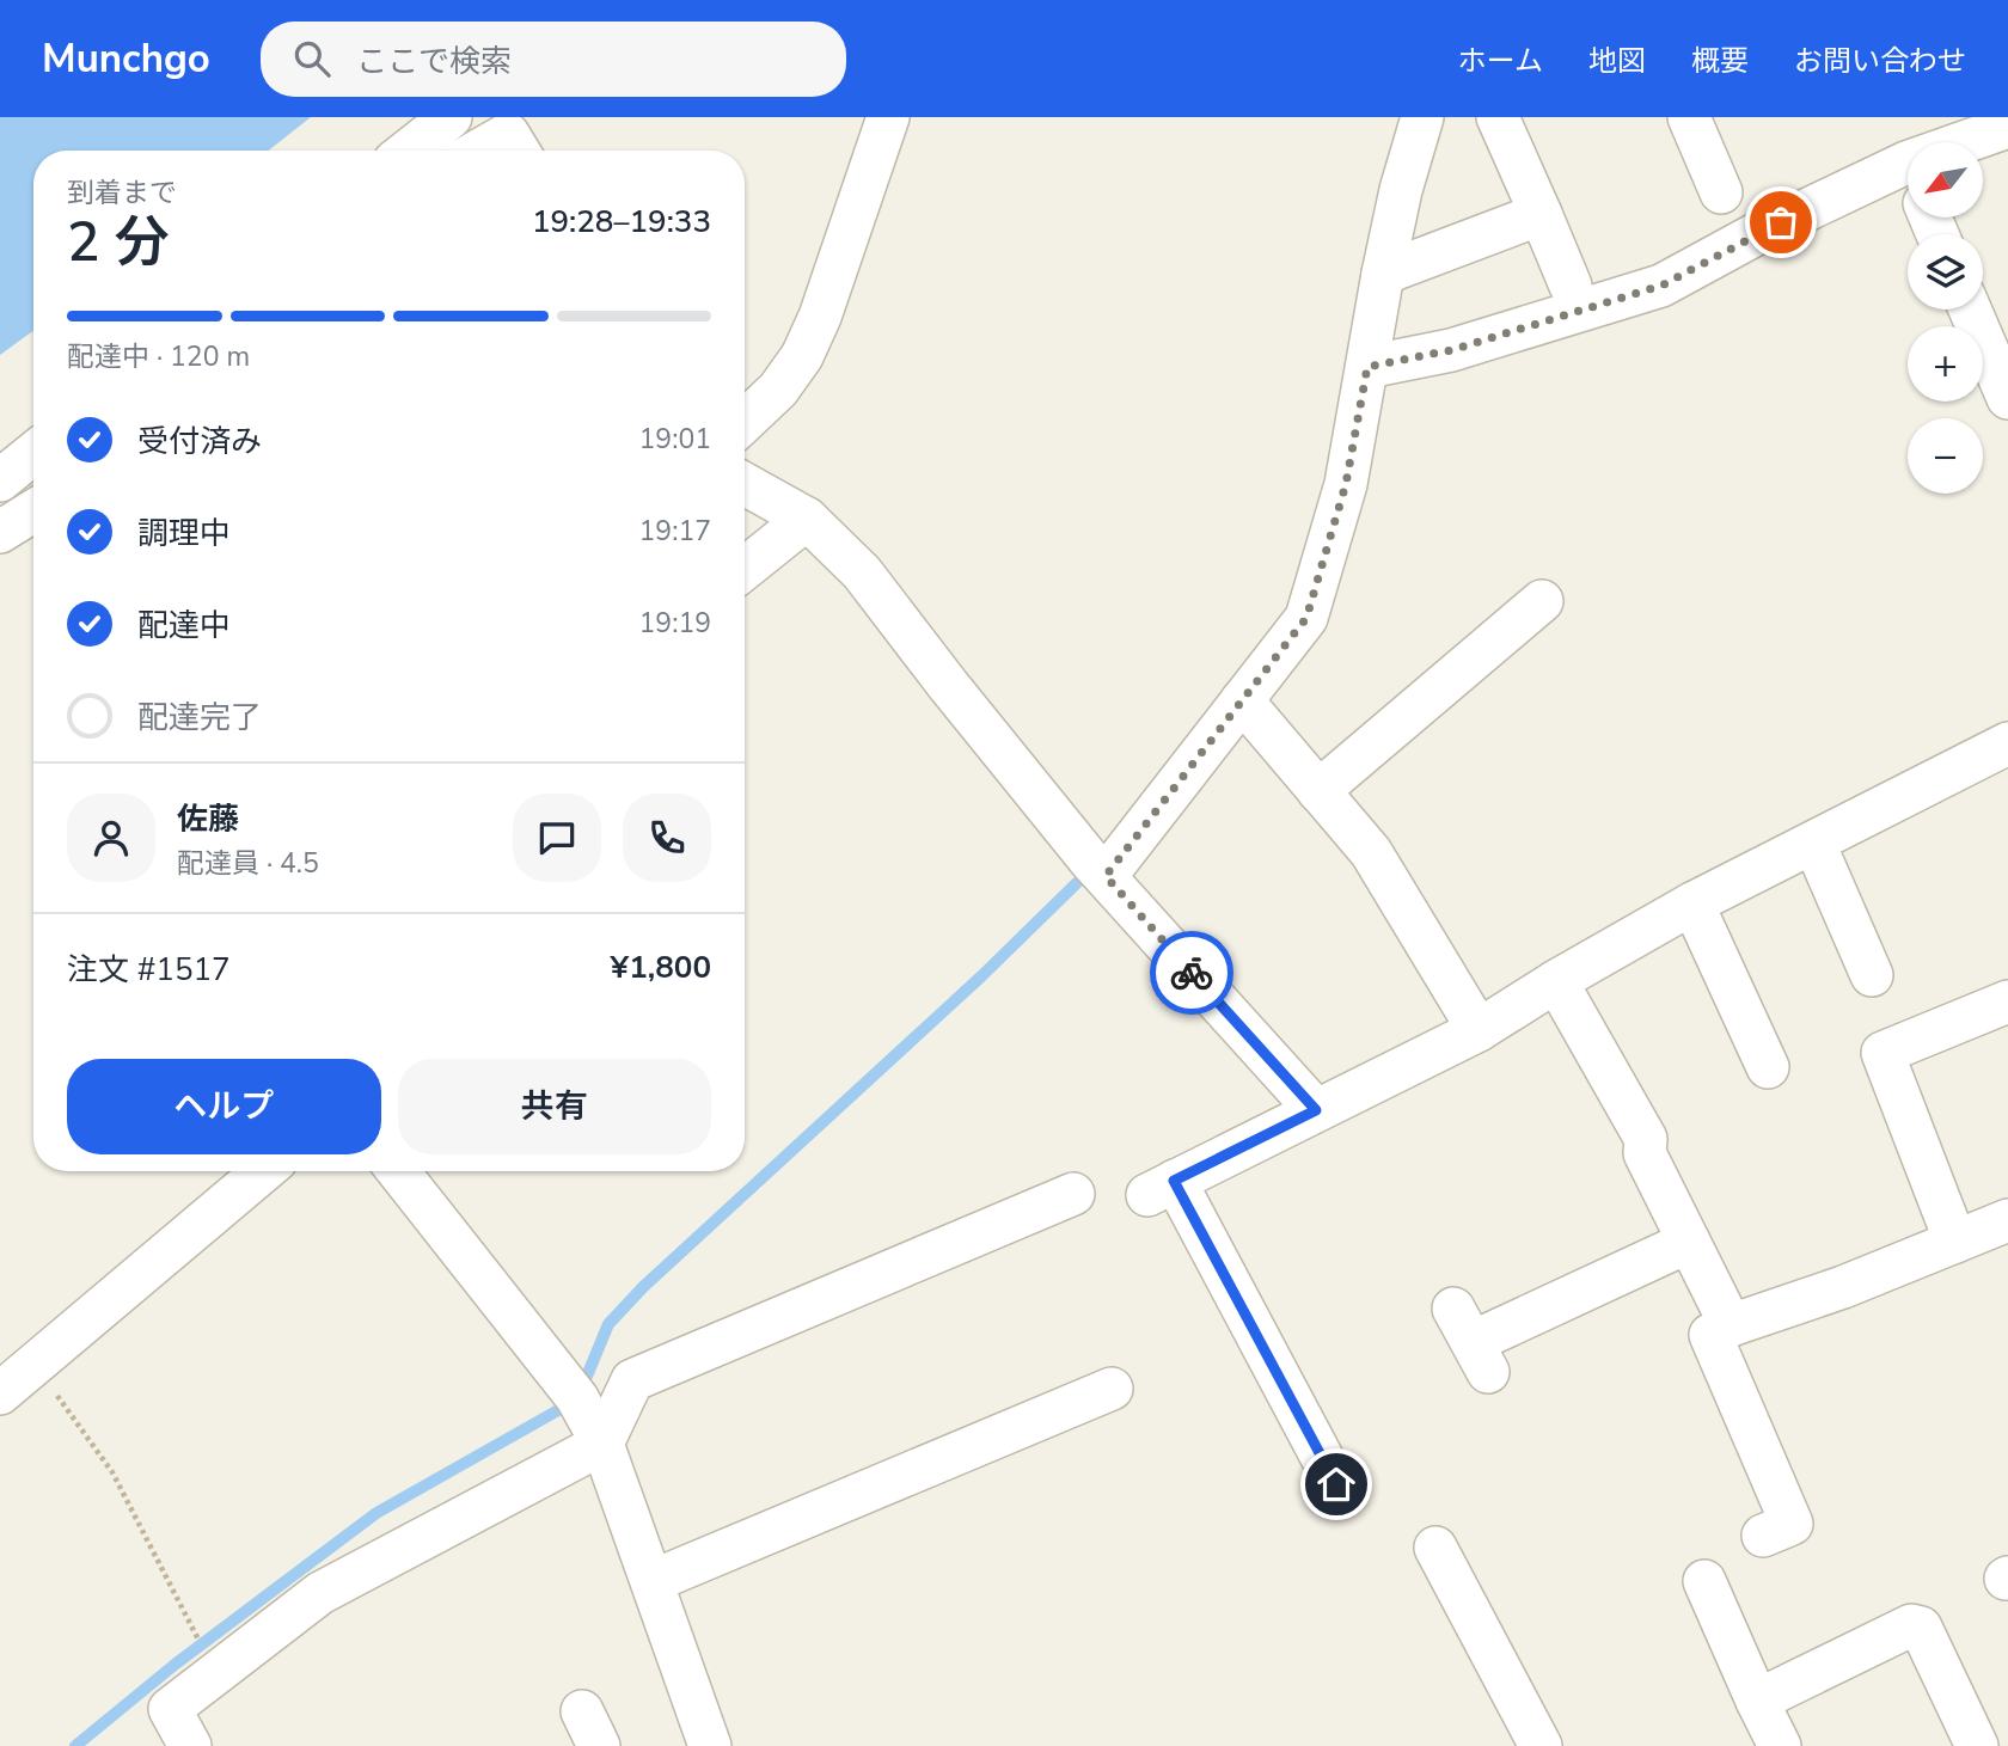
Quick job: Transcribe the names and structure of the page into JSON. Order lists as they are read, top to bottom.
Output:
{
  "north": "bottom left",
  "page": {
    "header": "Munchgo",
    "search": "ここで検索",
    "nav": [
      "ホーム",
      "地図",
      "概要",
      "お問い合わせ"
    ],
    "map_buttons": ["+", "−"],
    "heading": ["2 分", "到着まで", "19:28–19:33"],
    "panel": [
      "佐藤",
      "配達員 · 4.5",
      "注文 #1517",
      "¥1,800"
    ],
    "bar": "配達中 · 120 m",
    "list": [
      ["受付済み", "19:01"],
      ["調理中", "19:17"],
      ["配達中", "19:19"],
      "配達完了"
    ],
    "buttons": ["ヘルプ", "共有"]
  }
}
